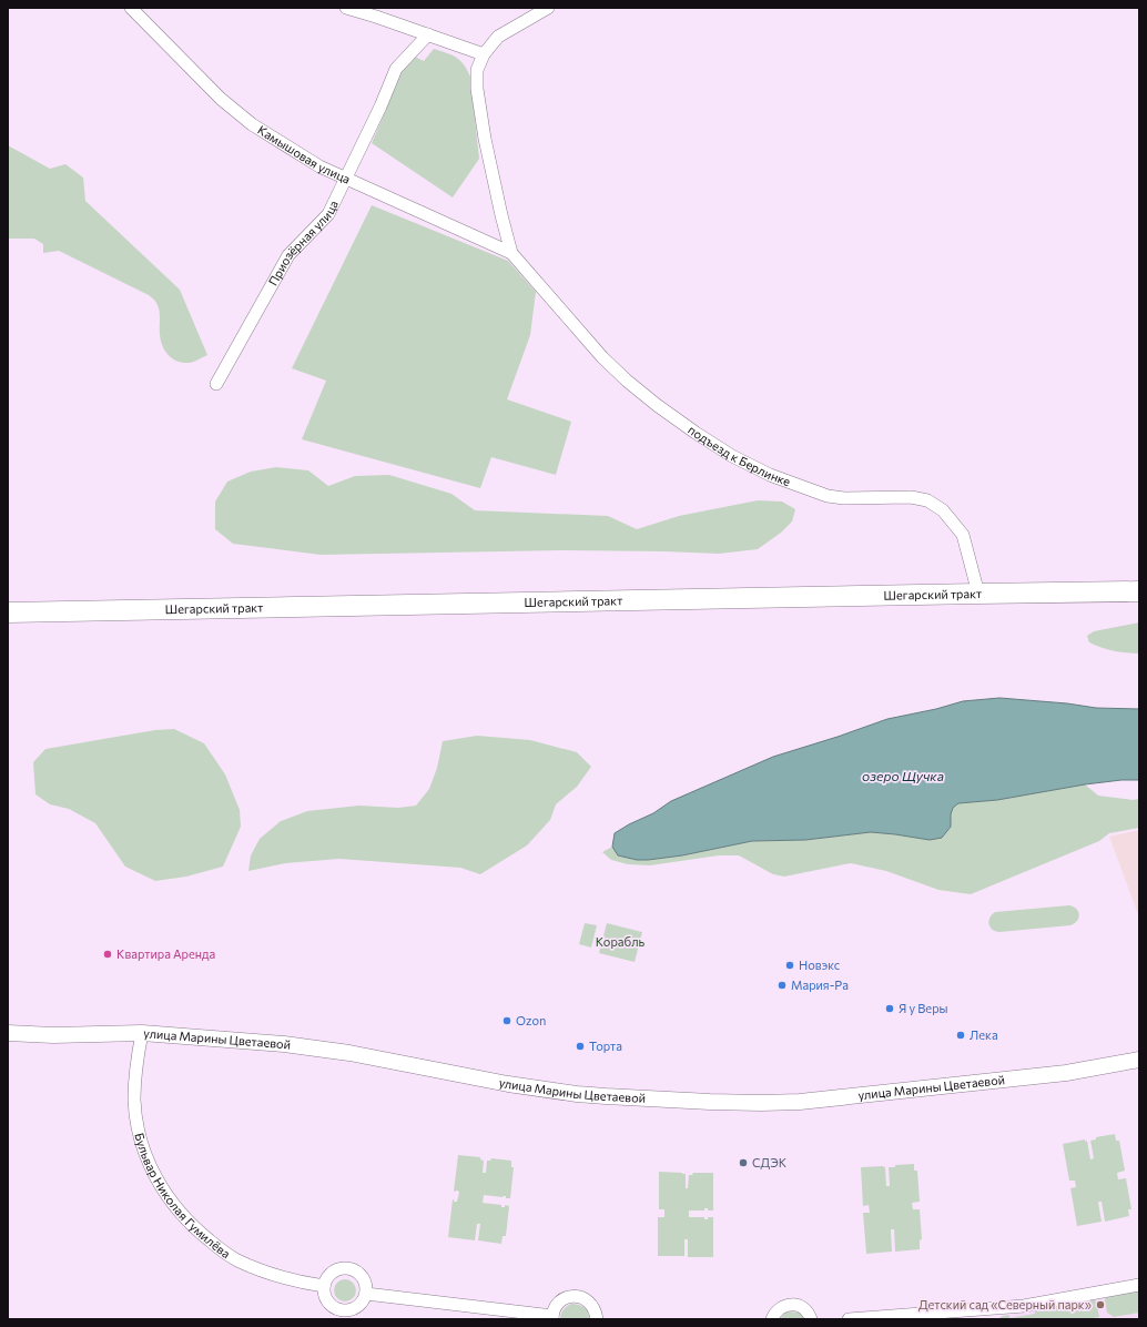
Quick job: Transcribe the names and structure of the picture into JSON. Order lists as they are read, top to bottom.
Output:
{
  "streets": {
    "main road": ["Шегарский тракт"],
    "street": [
      "Камышовая улица",
      "Приозёрная улица",
      "подъезд к Берлинке",
      "улица Марины Цветаевой",
      "Бульвар Николая Гумилёва"
    ]
  },
  "crossings": [
    ["Камышовая улица", "Приозёрная улица"],
    ["Камышовая улица", "подъезд к Берлинке"],
    ["подъезд к Берлинке", "Шегарский тракт"],
    ["улица Марины Цветаевой", "Бульвар Николая Гумилёва"]
  ],
  "water": ["озеро Щучка"],
  "parks": ["Корабль"],
  "places": [
    "Квартира Аренда",
    "Новэкс",
    "Мария-Ра",
    "Я у Веры",
    "Ozon",
    "Лека",
    "Торта",
    "СДЭК",
    "Детский сад «Северный парк»"
  ]
}
